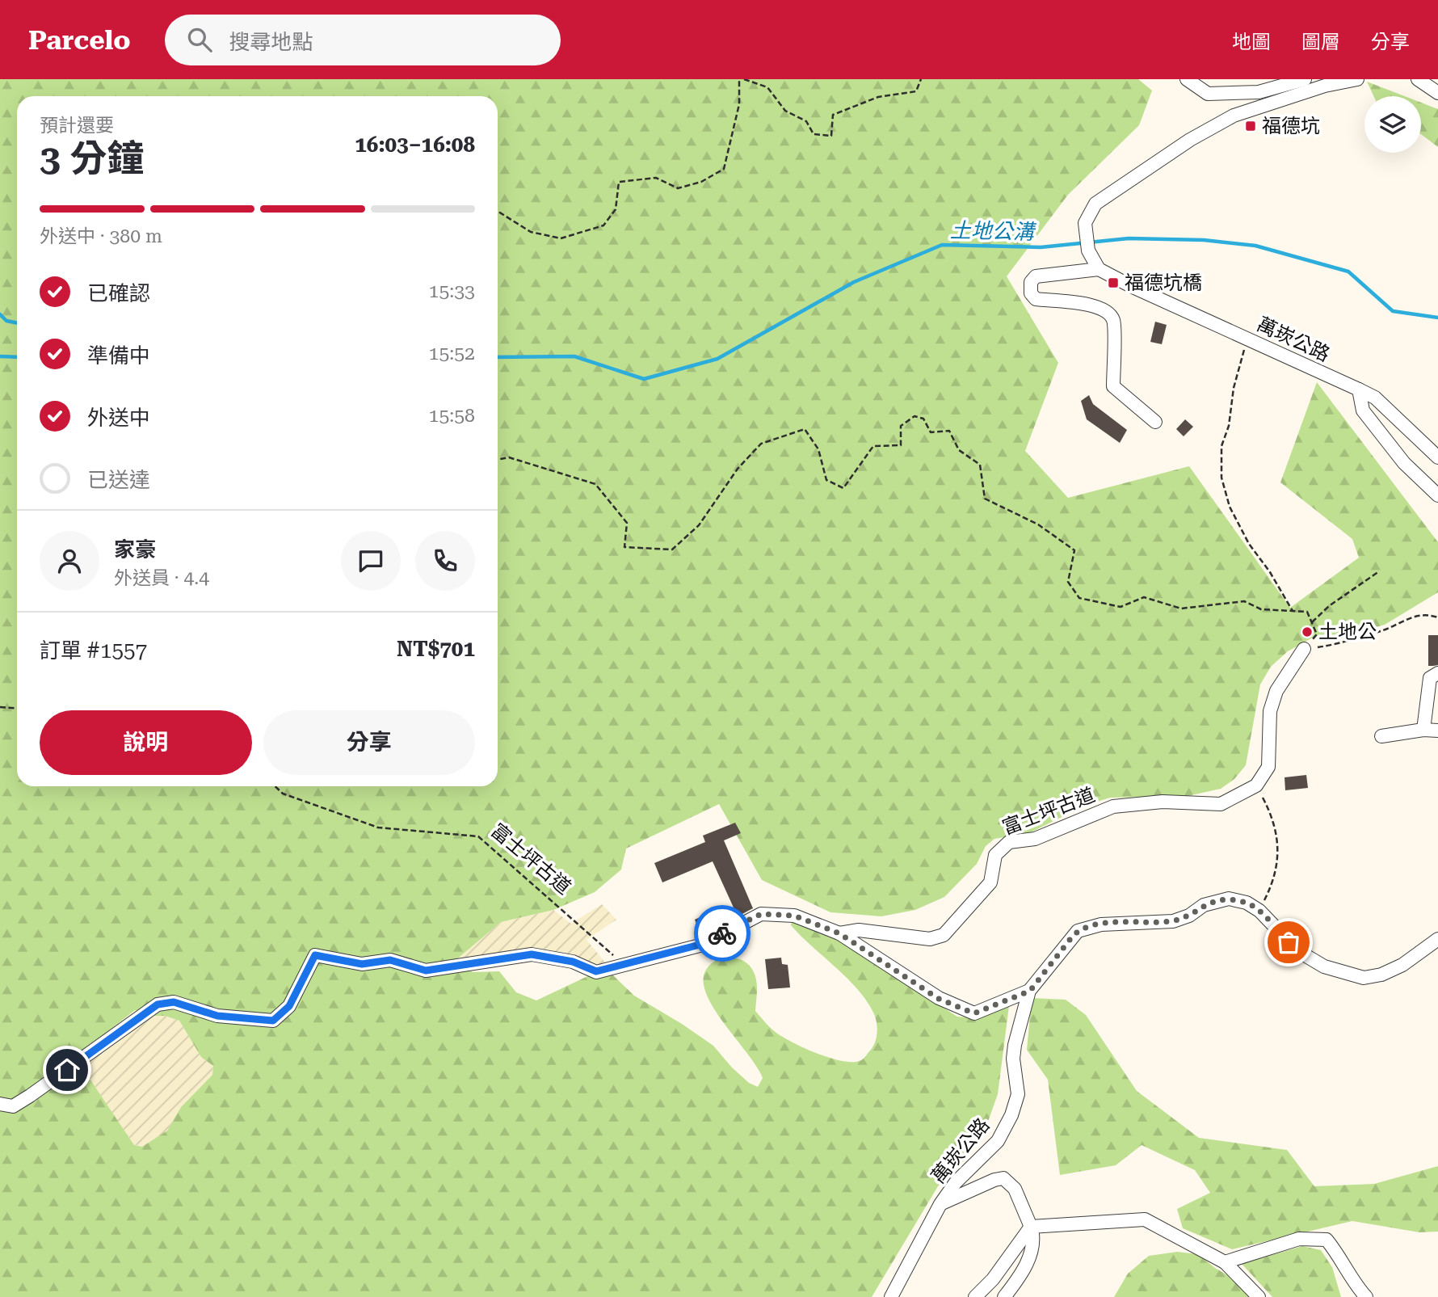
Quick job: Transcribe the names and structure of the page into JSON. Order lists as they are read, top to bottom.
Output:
{
  "streets": {
    "street": ["萬崁公路", "富士坪古道"]
  },
  "water": ["土地公溝"],
  "places": {
    "transit": ["福德坑", "福德坑橋"],
    "other": ["土地公"]
  },
  "page": {
    "header": "Parcelo",
    "search": "搜尋地點",
    "nav": ["地圖", "圖層", "分享"],
    "heading": ["3 分鐘", "預計還要", "16:03–16:08"],
    "panel": [
      "家豪",
      "外送員 · 4.4",
      "訂單 #1557",
      "NT$701"
    ],
    "bar": "外送中 · 380 m",
    "list": [
      ["已確認", "15:33"],
      ["準備中", "15:52"],
      ["外送中", "15:58"],
      "已送達"
    ],
    "buttons": ["說明", "分享"]
  }
}
